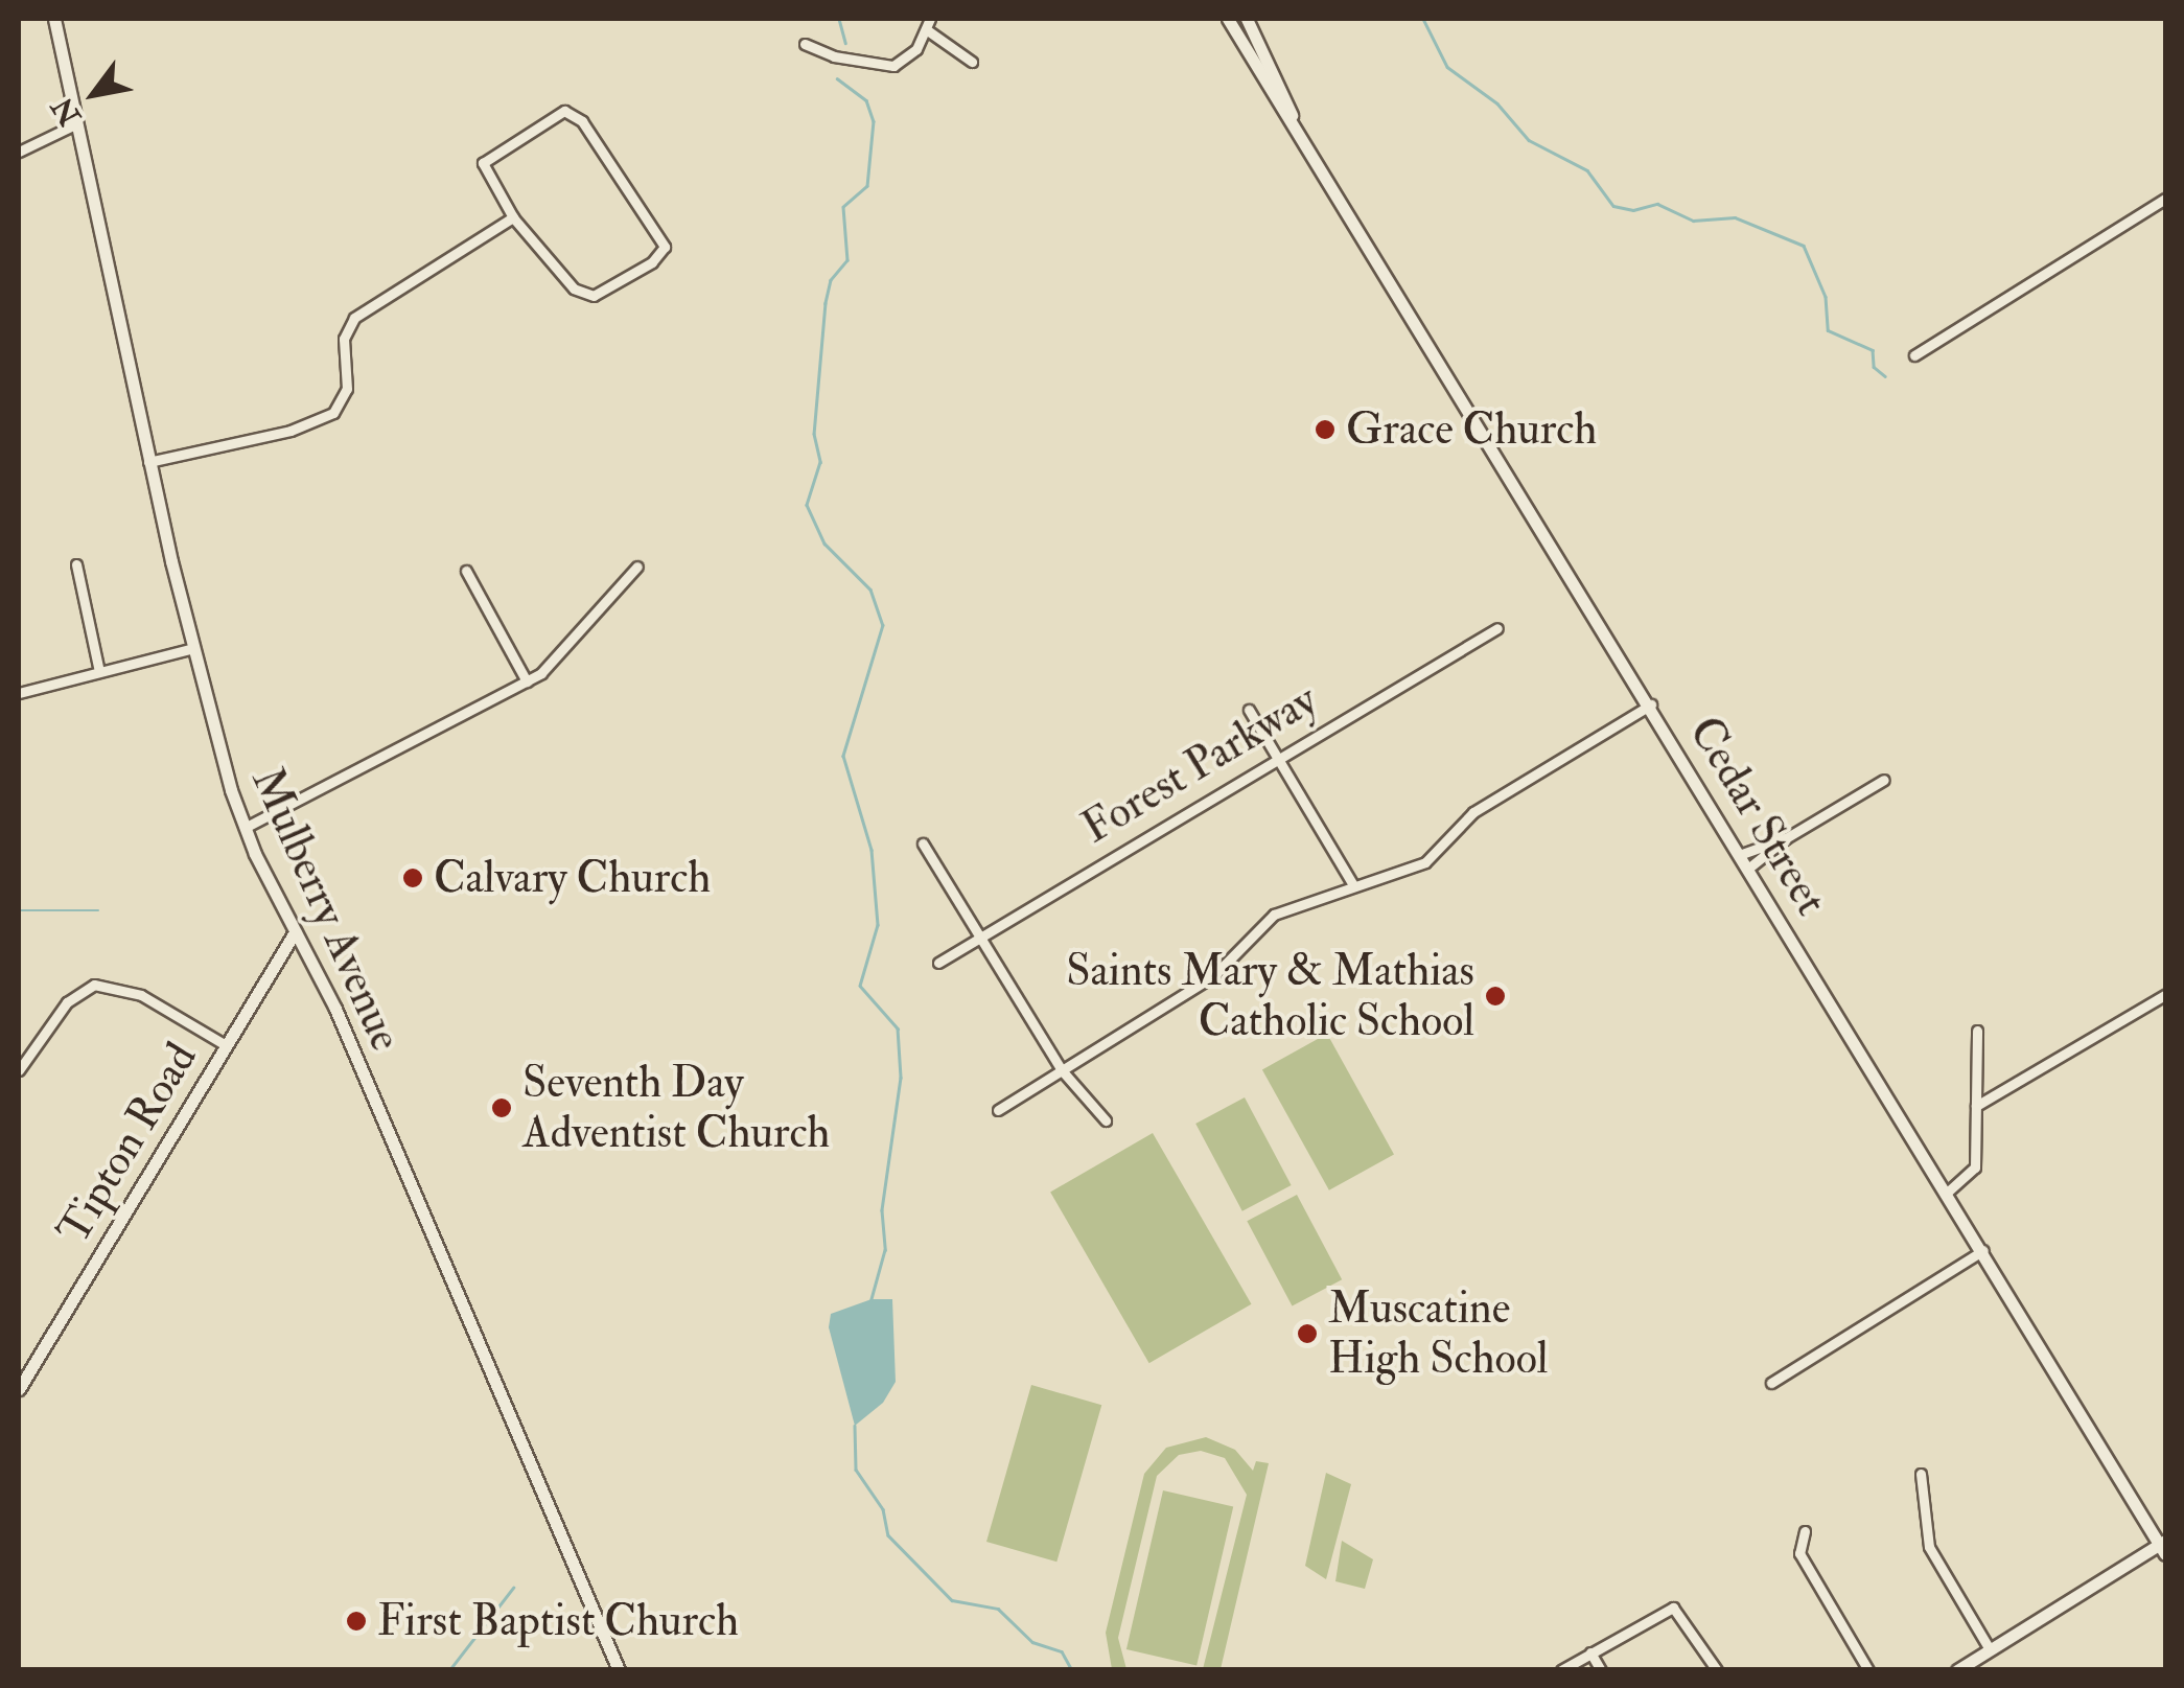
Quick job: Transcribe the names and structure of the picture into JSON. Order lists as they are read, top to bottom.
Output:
{
  "streets": {
    "main road": ["Cedar Street", "Mulberry Avenue", "Tipton Road"],
    "street": ["Forest Parkway"]
  },
  "crossings": [
    ["Mulberry Avenue", "Tipton Road"]
  ],
  "places": [
    "Grace Church",
    "Calvary Church",
    "Saints Mary & Mathias Catholic School",
    "Seventh Day Adventist Church",
    "Muscatine High School",
    "First Baptist Church"
  ],
  "north": "bottom left"
}
